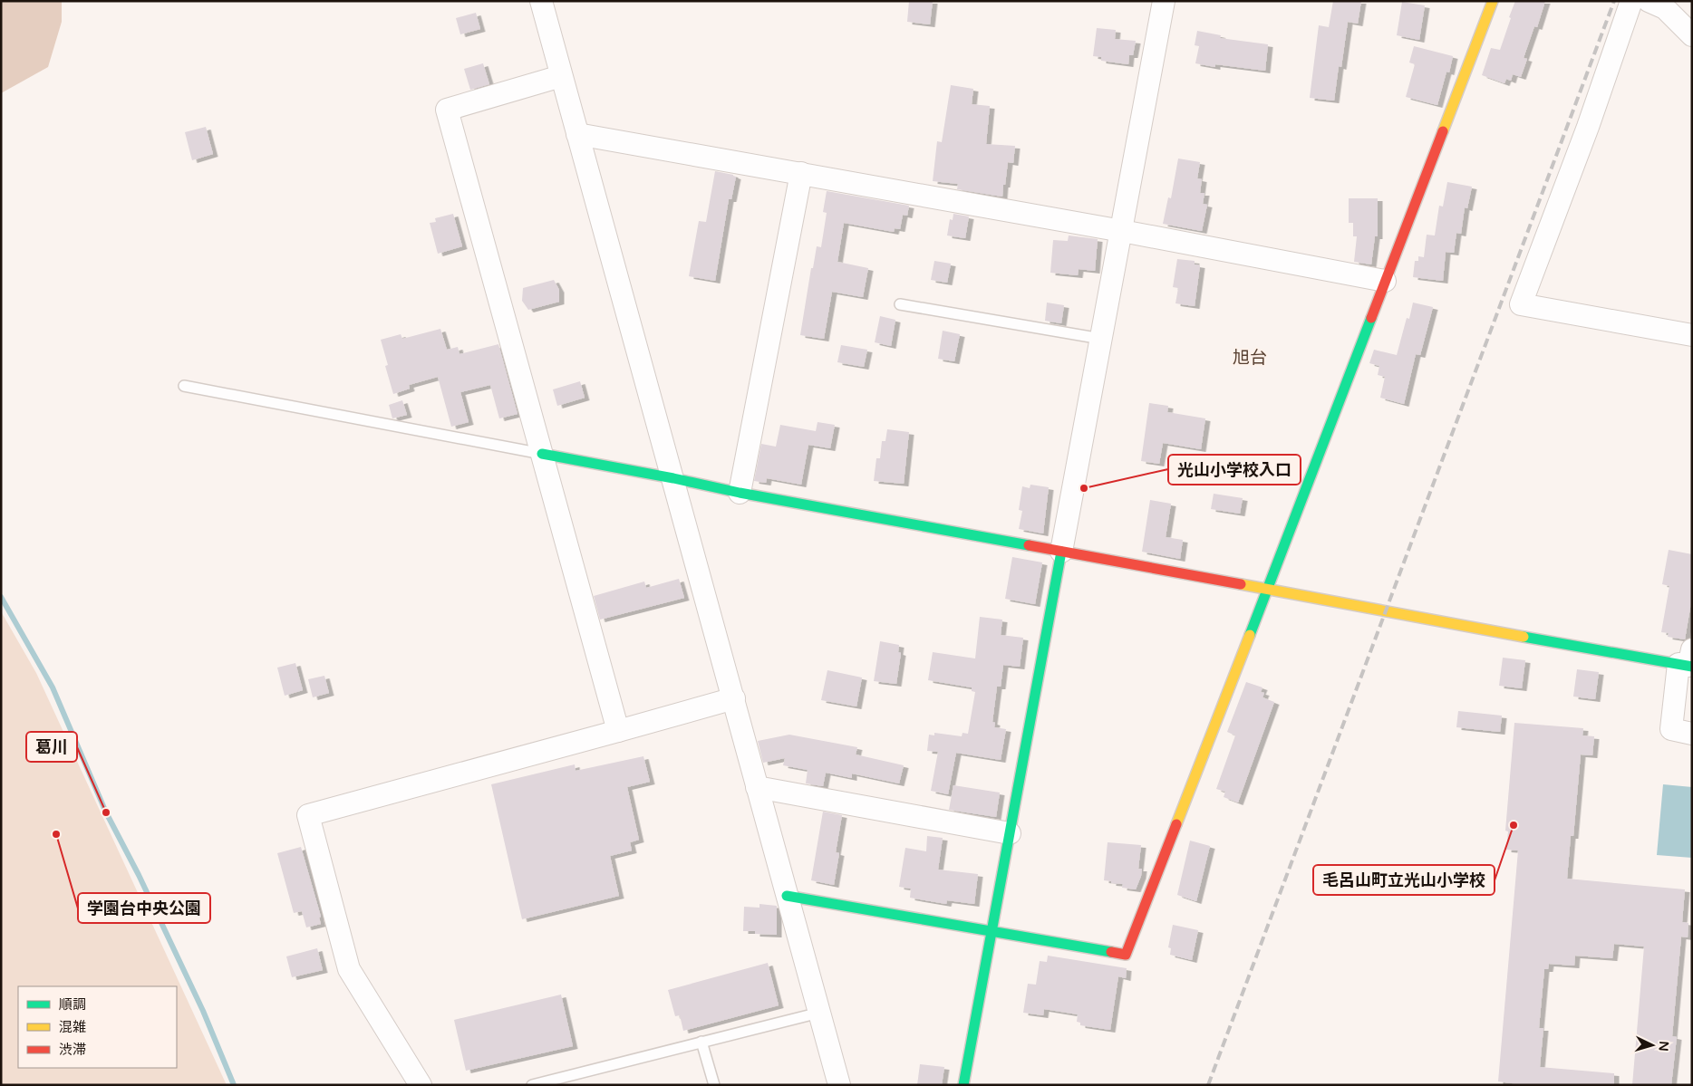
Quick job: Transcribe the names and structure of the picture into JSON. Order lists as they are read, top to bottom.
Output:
{
  "districts": ["旭台"],
  "places": [
    "光山小学校入口",
    "葛川",
    "毛呂山町立光山小学校",
    "学園台中央公園"
  ],
  "legend": ["順調", "混雑", "渋滞"],
  "north": "right"
}
